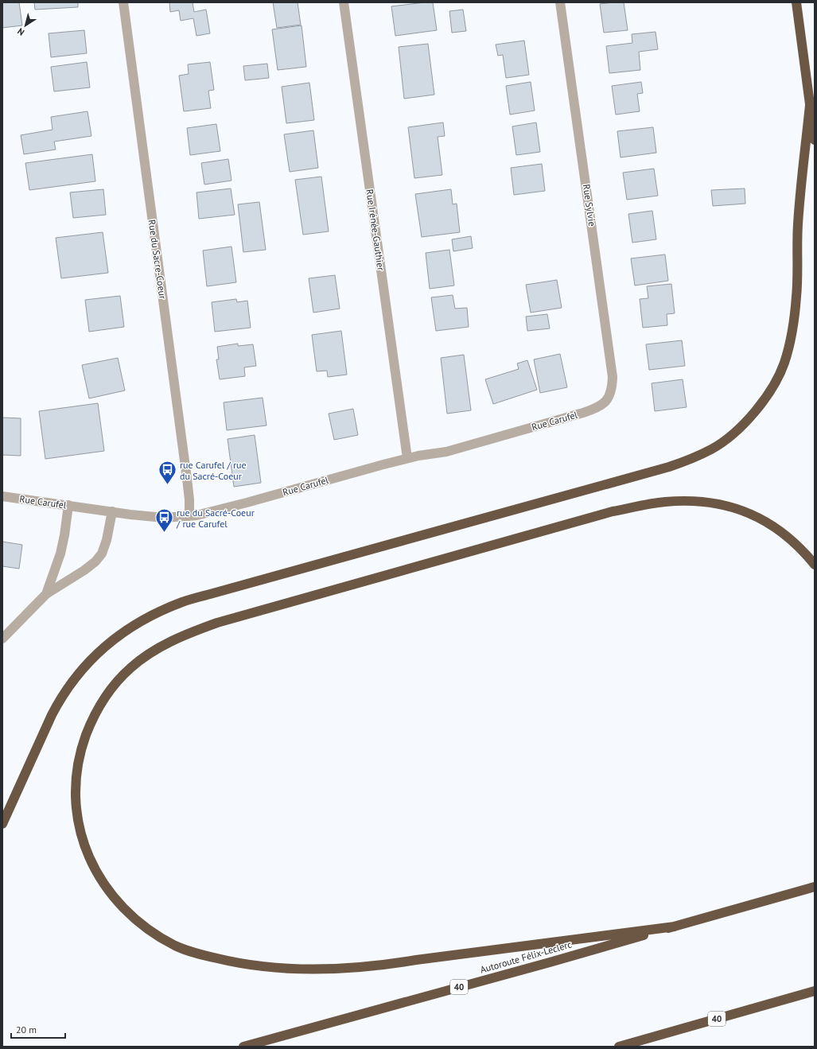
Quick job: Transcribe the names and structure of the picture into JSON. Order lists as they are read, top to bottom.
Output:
{
  "streets": {
    "highway": ["Autoroute Félix-Leclerc", "40"],
    "street": [
      "Rue Sylvie",
      "Rue Irénée-Gauthier",
      "Rue du Sacre-Coeur",
      "Rue Carufel"
    ]
  },
  "crossings": [
    ["Rue Sylvie", "Rue Carufel"],
    ["Rue Irénée-Gauthier", "Rue Carufel"],
    ["Rue du Sacre-Coeur", "Rue Carufel"]
  ],
  "places": {
    "bus stop": ["rue Carufel / rue du Sacré-Coeur", "rue du Sacré-Coeur / rue Carufel"]
  },
  "scale_bar": "20 m",
  "north": "bottom left"
}
